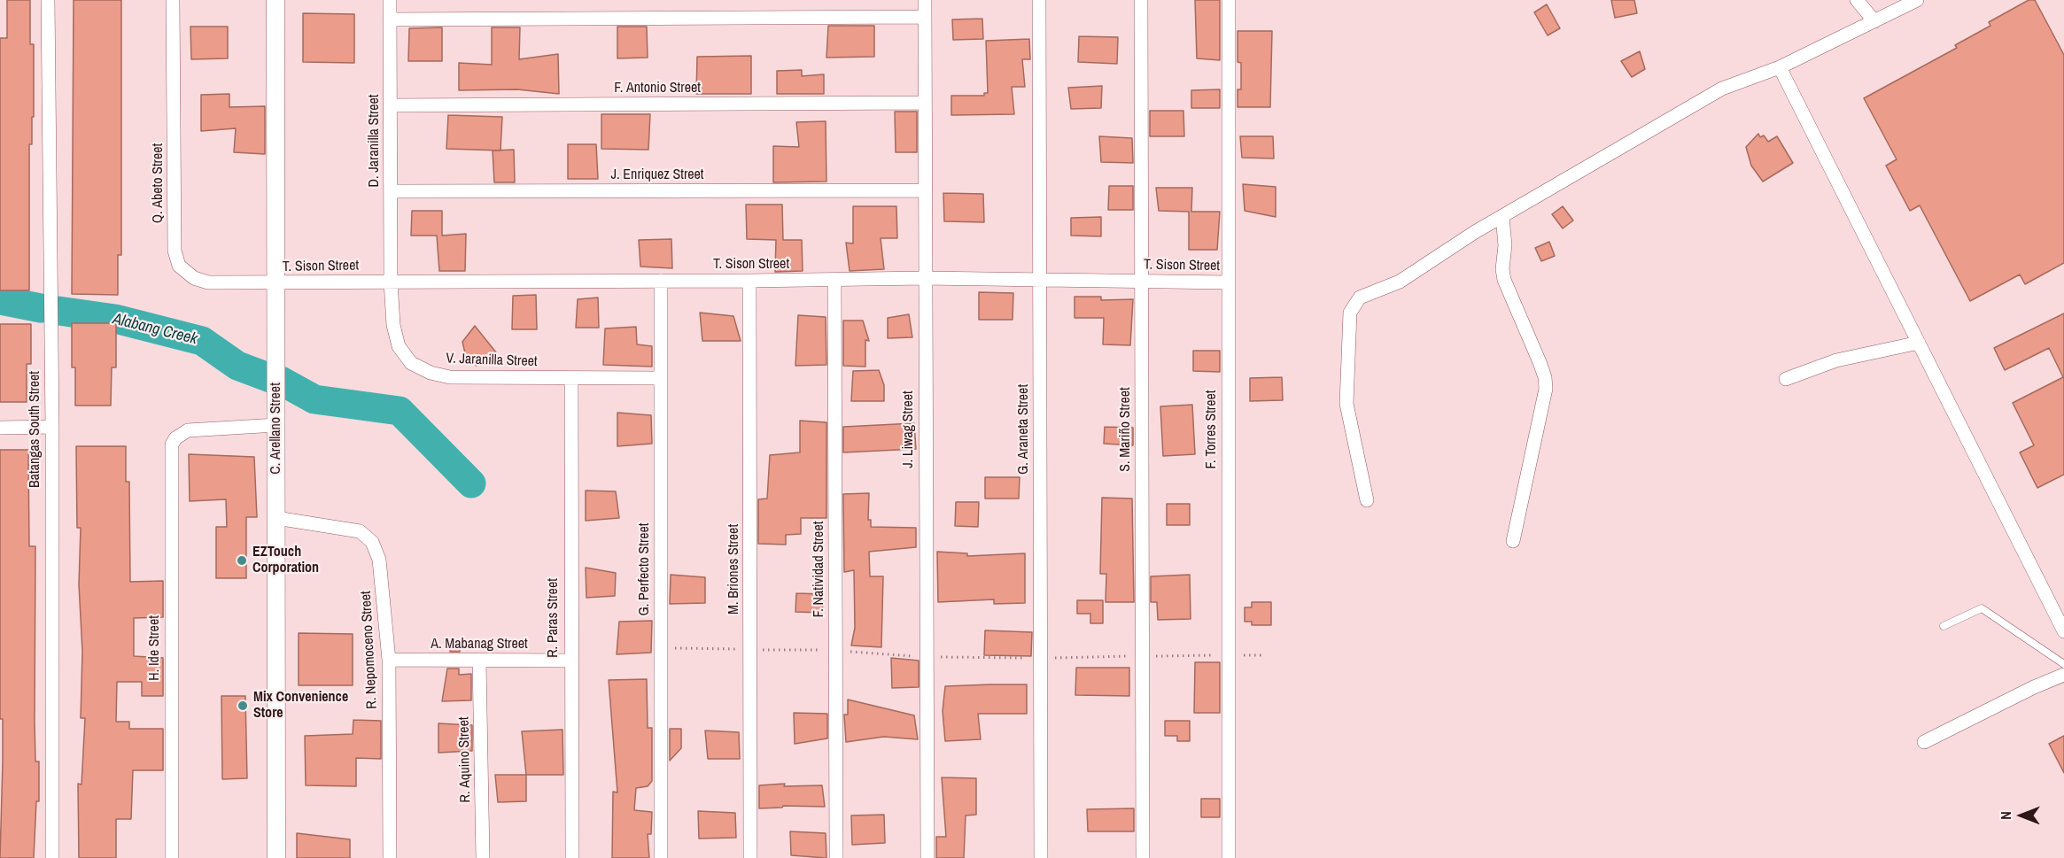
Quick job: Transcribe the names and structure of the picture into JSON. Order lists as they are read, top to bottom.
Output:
{
  "streets": {
    "street": [
      "F. Antonio Street",
      "D. Jaranilla Street",
      "J. Enriquez Street",
      "Q. Abeto Street",
      "T. Sison Street",
      "V. Jaranilla Street",
      "C. Arellano Street",
      "Batangas South Street",
      "J. Liwag Street",
      "G. Araneta Street",
      "S. Mariño Street",
      "F. Torres Street",
      "G. Perfecto Street",
      "M. Briones Street",
      "F. Natividad Street",
      "R. Paras Street",
      "A. Mabanag Street",
      "H. Ide Street",
      "R. Nepomoceno Street",
      "R. Aquino Street"
    ]
  },
  "crossings": [
    ["F. Antonio Street", "D. Jaranilla Street"],
    ["F. Antonio Street", "J. Liwag Street"],
    ["D. Jaranilla Street", "J. Enriquez Street"],
    ["D. Jaranilla Street", "T. Sison Street"],
    ["D. Jaranilla Street", "V. Jaranilla Street"],
    ["J. Enriquez Street", "J. Liwag Street"],
    ["Q. Abeto Street", "T. Sison Street"],
    ["Q. Abeto Street", "C. Arellano Street"],
    ["T. Sison Street", "V. Jaranilla Street"],
    ["T. Sison Street", "C. Arellano Street"],
    ["T. Sison Street", "J. Liwag Street"],
    ["T. Sison Street", "G. Araneta Street"],
    ["T. Sison Street", "S. Mariño Street"],
    ["T. Sison Street", "F. Torres Street"],
    ["T. Sison Street", "G. Perfecto Street"],
    ["T. Sison Street", "M. Briones Street"],
    ["T. Sison Street", "F. Natividad Street"],
    ["V. Jaranilla Street", "G. Perfecto Street"],
    ["V. Jaranilla Street", "R. Paras Street"],
    ["C. Arellano Street", "H. Ide Street"],
    ["C. Arellano Street", "R. Nepomoceno Street"],
    ["R. Paras Street", "A. Mabanag Street"],
    ["A. Mabanag Street", "R. Nepomoceno Street"],
    ["A. Mabanag Street", "R. Aquino Street"]
  ],
  "water": ["Alabang Creek"],
  "places": ["EZTouch Corporation", "Mix Convenience Store"],
  "north": "left"
}
